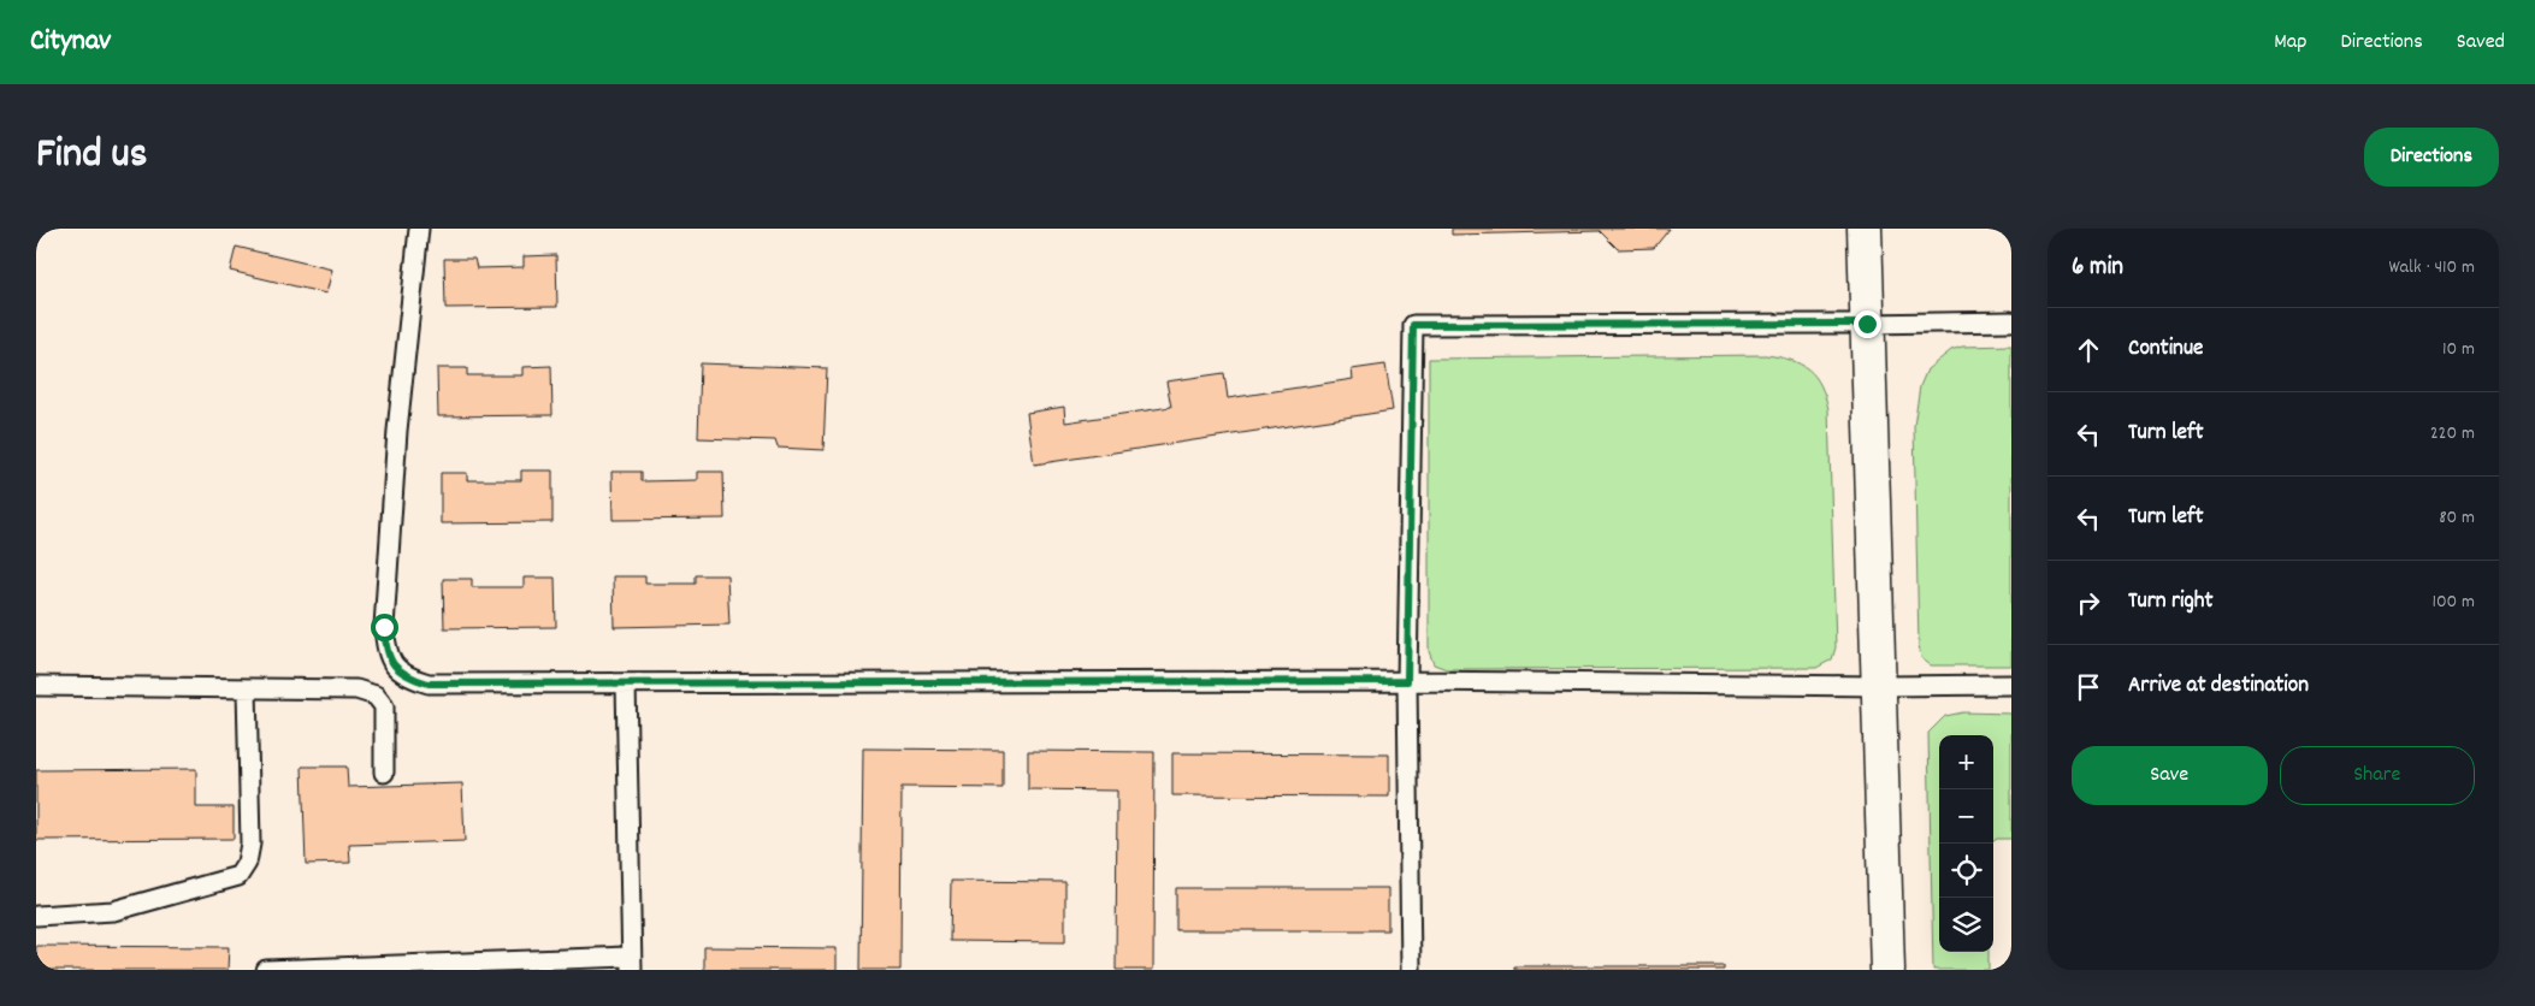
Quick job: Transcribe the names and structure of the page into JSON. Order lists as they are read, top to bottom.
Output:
{
  "page": {
    "header": "Citynav",
    "nav": ["Map", "Directions", "Saved"],
    "title": "Find us",
    "buttons": [
      "Directions",
      ["Save", "Share"]
    ],
    "heading": ["6 min", "Walk · 410 m"],
    "list": [
      ["Continue", "10 m"],
      ["Turn left", "220 m"],
      ["Turn left", "80 m"],
      ["Turn right", "100 m"],
      "Arrive at destination"
    ],
    "map_buttons": ["+", "−"]
  }
}
